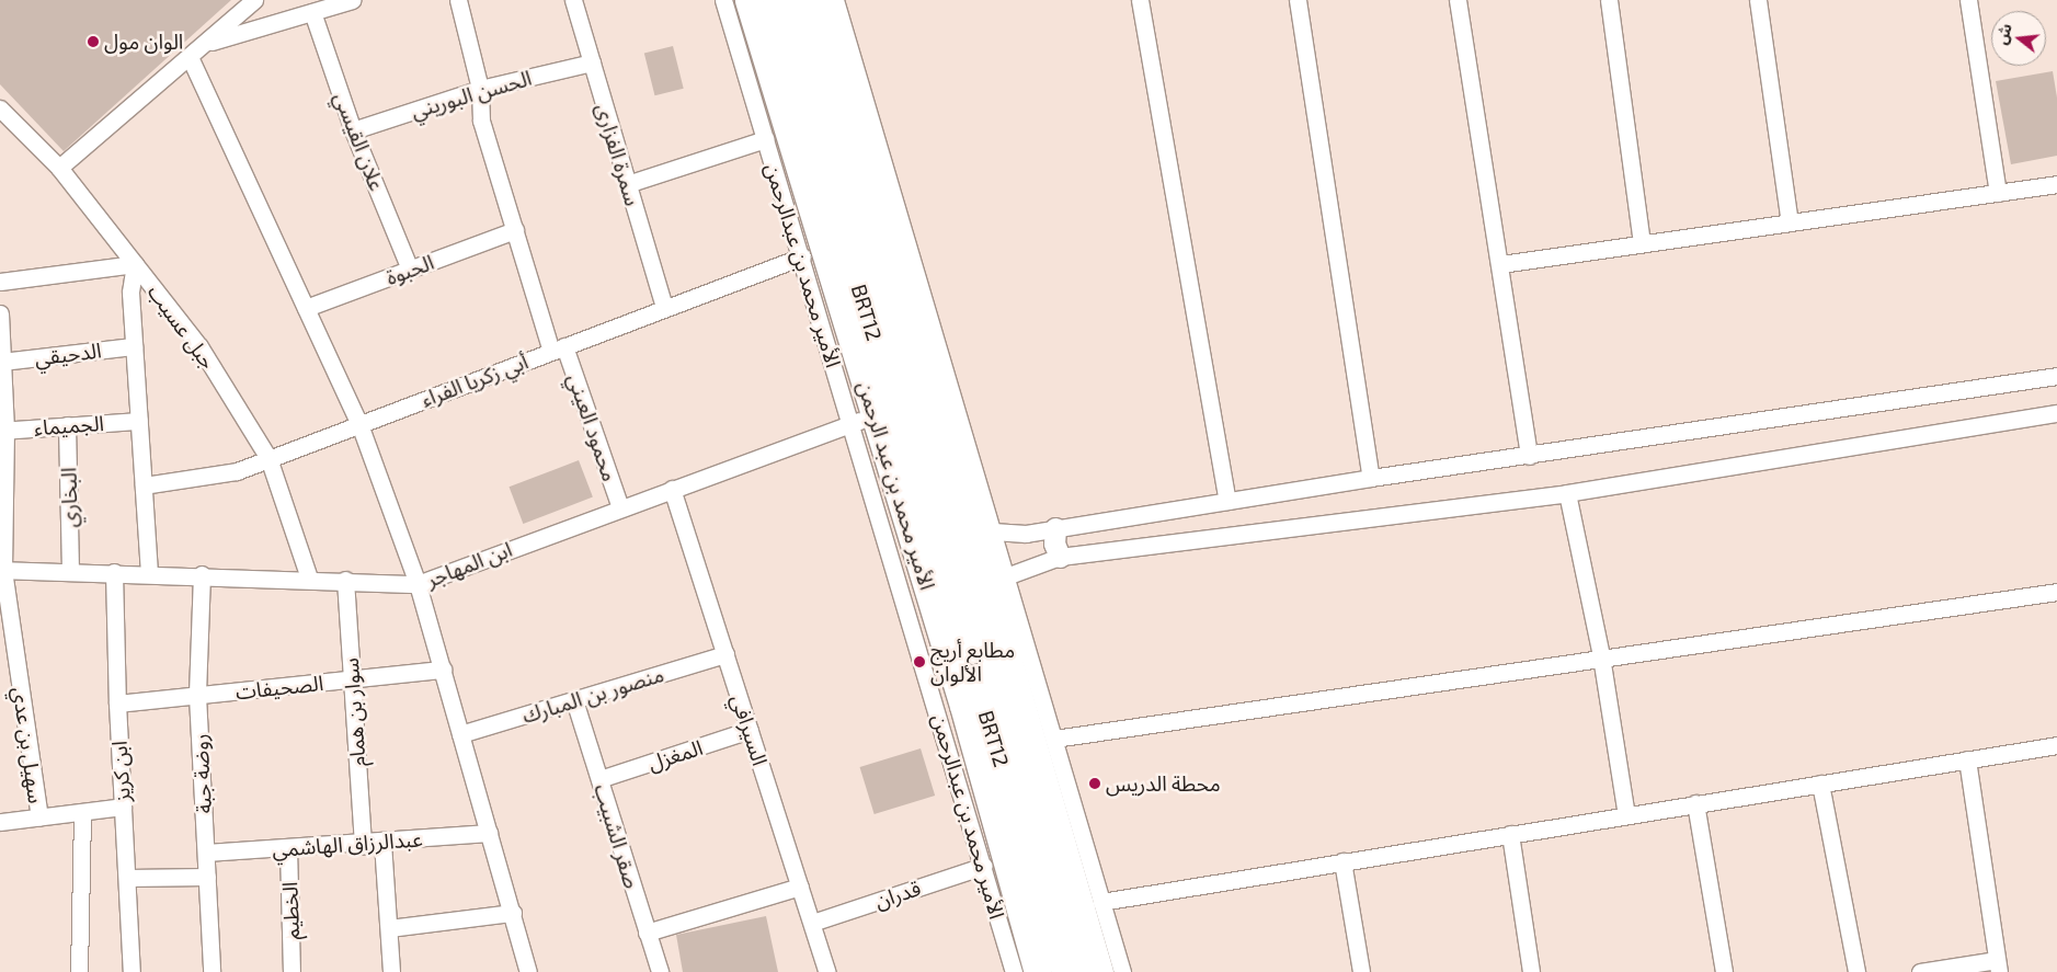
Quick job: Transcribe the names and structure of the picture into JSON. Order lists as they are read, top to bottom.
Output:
{
  "streets": {
    "main road": ["BRT12", "الأمير محمد بن عبد الرحمن"],
    "street": [
      "الحسن البوريني",
      "علان القيسي",
      "سمرة الفزارى",
      "الأمير محمد بن عبدالرحمن",
      "الحبوة",
      "جبل عسيب",
      "الدحيقي",
      "أبي زكريا الفراء",
      "الجميماء",
      "محمود العيني",
      "البخاري",
      "ابن المهاجر",
      "الصحيفات",
      "منصور بن المبارك",
      "سوار بن همام",
      "السيرافي",
      "سهيل بن عدي",
      "المغزل",
      "ابن كريز",
      "روضة جبة",
      "صقر الشبيب",
      "عبدالرزاق الهاشمي",
      "قدران",
      "الخطيم"
    ]
  },
  "crossings": [
    ["الحسن البوريني", "علان القيسي"],
    ["الحسن البوريني", "سمرة الفزارى"],
    ["الحسن البوريني", "محمود العيني"],
    ["علان القيسي", "الحبوة"],
    ["سمرة الفزارى", "أبي زكريا الفراء"],
    ["الأمير محمد بن عبدالرحمن", "أبي زكريا الفراء"],
    ["الأمير محمد بن عبدالرحمن", "الأمير محمد بن عبد الرحمن"],
    ["الأمير محمد بن عبدالرحمن", "ابن المهاجر"],
    ["الأمير محمد بن عبدالرحمن", "قدران"],
    ["الحبوة", "محمود العيني"],
    ["جبل عسيب", "أبي زكريا الفراء"],
    ["جبل عسيب", "ابن المهاجر"],
    ["الدحيقي", "سهيل بن عدي"],
    ["أبي زكريا الفراء", "محمود العيني"],
    ["الجميماء", "البخاري"],
    ["الجميماء", "سهيل بن عدي"],
    ["محمود العيني", "ابن المهاجر"],
    ["الأمير محمد بن عبد الرحمن", "ابن المهاجر"],
    ["البخاري", "ابن المهاجر"],
    ["ابن المهاجر", "سوار بن همام"],
    ["ابن المهاجر", "السيرافي"],
    ["ابن المهاجر", "سهيل بن عدي"],
    ["ابن المهاجر", "ابن كريز"],
    ["ابن المهاجر", "روضة جبة"],
    ["الصحيفات", "سوار بن همام"],
    ["الصحيفات", "ابن كريز"],
    ["الصحيفات", "روضة جبة"],
    ["منصور بن المبارك", "السيرافي"],
    ["منصور بن المبارك", "صقر الشبيب"],
    ["سوار بن همام", "عبدالرزاق الهاشمي"],
    ["السيرافي", "المغزل"],
    ["السيرافي", "قدران"],
    ["المغزل", "صقر الشبيب"],
    ["روضة جبة", "عبدالرزاق الهاشمي"],
    ["عبدالرزاق الهاشمي", "الخطيم"]
  ],
  "places": ["الوان مول", "مطابع أريج الألوان", "محطة الدريس"],
  "north": "left"
}
